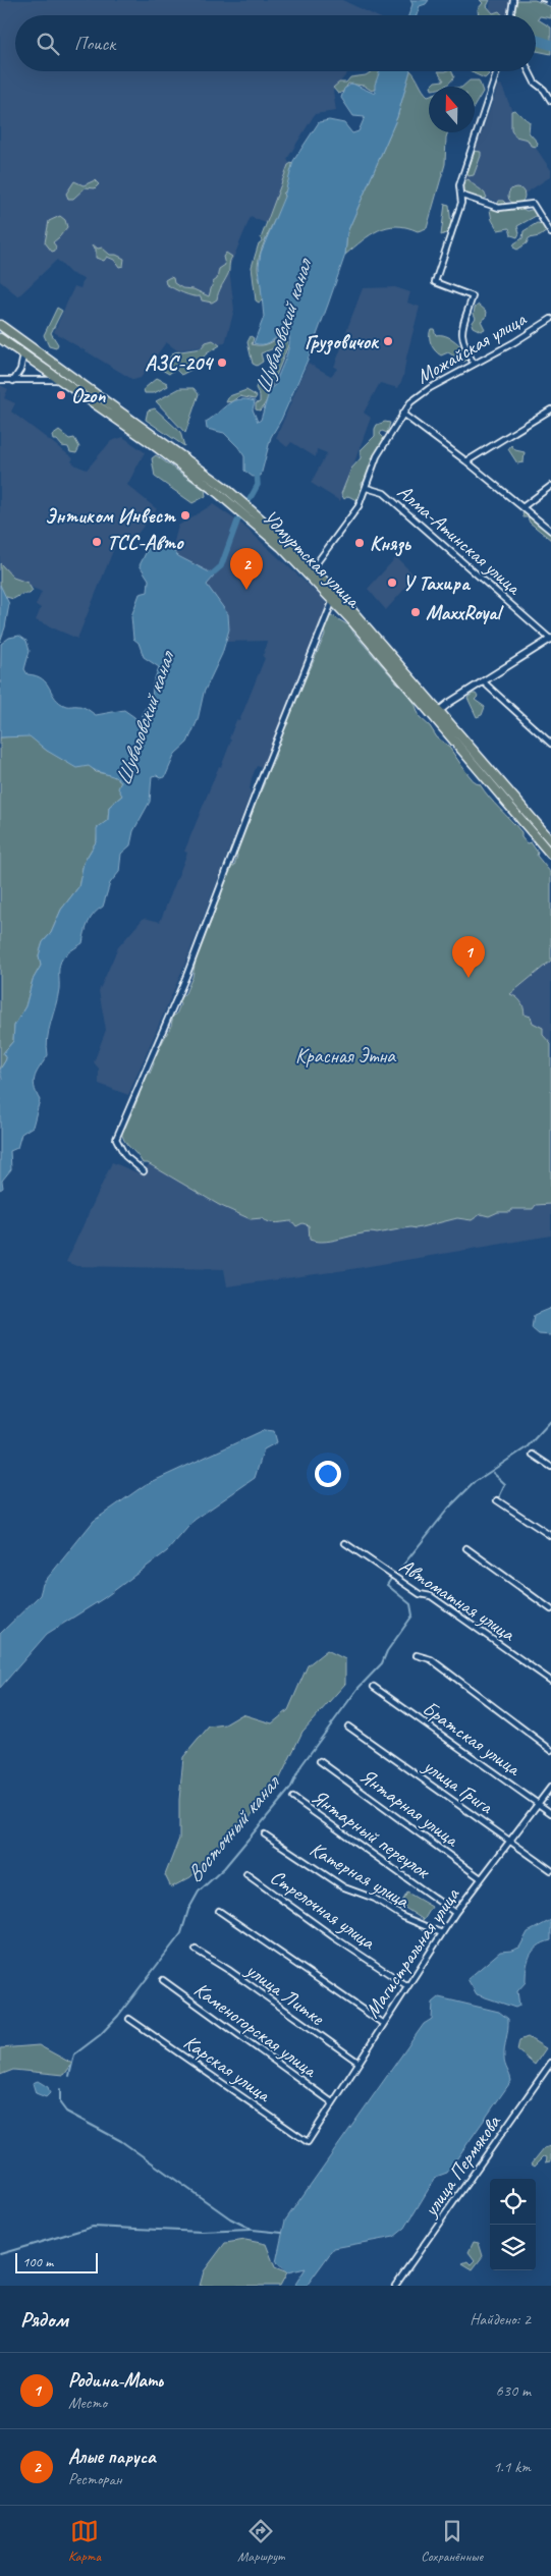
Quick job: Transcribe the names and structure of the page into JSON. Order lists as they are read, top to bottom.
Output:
{
  "streets": {
    "main road": ["Удмуртская улица"],
    "street": [
      "Можайская улица",
      "Алма-Атинская улица",
      "Автоматная улица",
      "Братская улица",
      "улица Грига",
      "Янтарная улица",
      "Янтарный переулок",
      "Катерная улица",
      "Стрелочная улица",
      "Магистральная улица",
      "улица Литке",
      "Каменогорская улица",
      "Карская улица",
      "улица Пермякова"
    ]
  },
  "crossings": [
    ["Можайская улица", "Алма-Атинская улица"],
    ["Можайская улица", "Удмуртская улица"],
    ["Братская улица", "Магистральная улица"],
    ["улица Грига", "Магистральная улица"],
    ["Янтарная улица", "Магистральная улица"],
    ["Янтарный переулок", "Магистральная улица"],
    ["Катерная улица", "Магистральная улица"],
    ["Стрелочная улица", "Магистральная улица"],
    ["Магистральная улица", "улица Литке"],
    ["Магистральная улица", "Каменогорская улица"],
    ["Магистральная улица", "Карская улица"]
  ],
  "water": ["Шуваловский канал", "Восточный канал"],
  "parks": ["Красная Этна"],
  "places": [
    "Грузовичок",
    "АЗС-204",
    "Ozon",
    "Энтиком Инвест",
    "ТСС-Авто",
    "Князь",
    "У Тахира",
    "MaxxRoyal"
  ],
  "scale_bar": "100 m",
  "north": "top",
  "page": {
    "search": "Поиск",
    "pins": ["2", "1"],
    "scale": "100 m",
    "heading": ["Рядом", "Найдено: 2"],
    "list": [
      {
        "mark": "1",
        "name": "Родина-Мать",
        "note": "Место",
        "value": "630 m"
      },
      {
        "mark": "2",
        "name": "Алые паруса",
        "note": "Ресторан",
        "value": "1.1 km"
      }
    ],
    "nav": ["Карта", "Маршрут", "Сохранённые"]
  }
}
